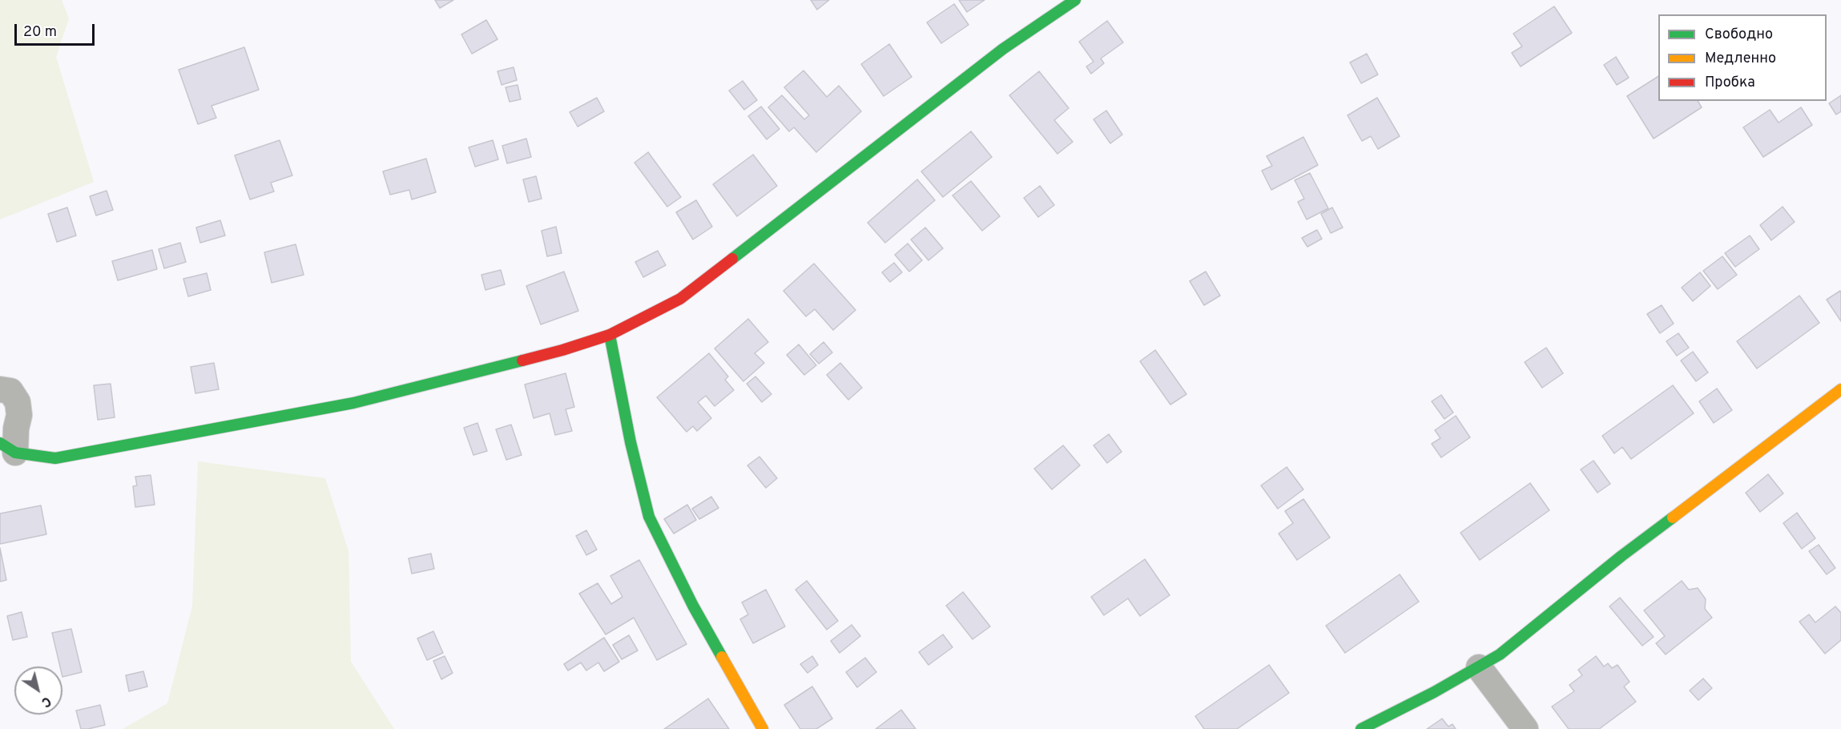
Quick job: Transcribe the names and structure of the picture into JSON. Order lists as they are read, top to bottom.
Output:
{
  "legend": ["Свободно", "Медленно", "Пробка"],
  "scale_bar": "20 m",
  "north": "bottom right"
}
